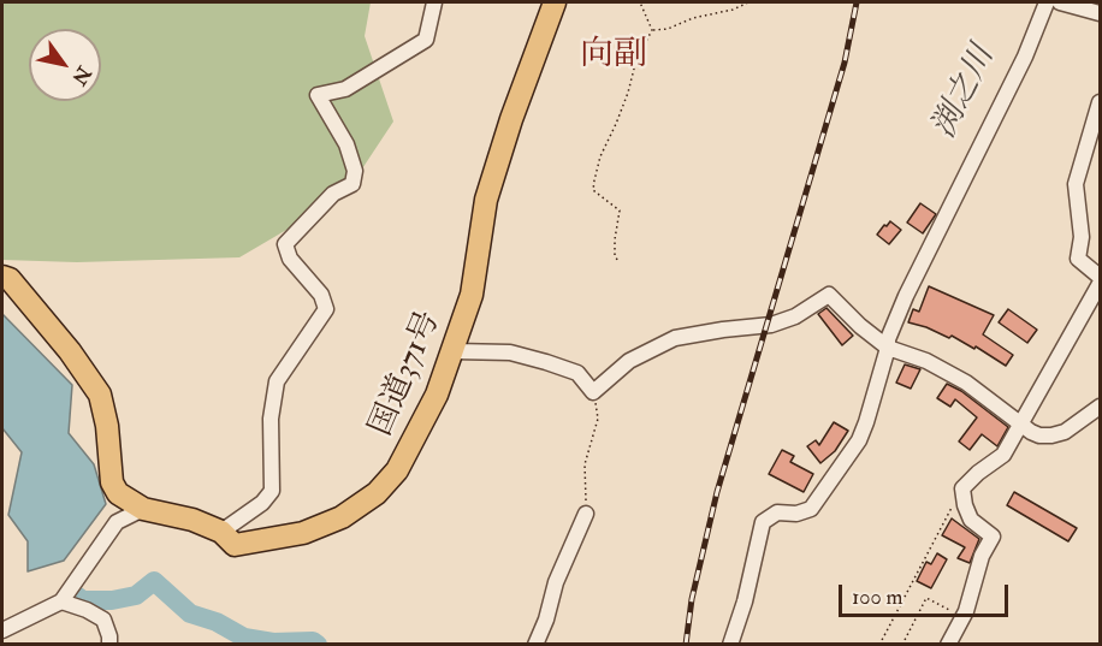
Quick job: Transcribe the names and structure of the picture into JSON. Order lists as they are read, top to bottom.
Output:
{
  "streets": {
    "highway": ["国道371号"]
  },
  "districts": ["向副"],
  "water": ["渕之川"],
  "scale_bar": "100 m",
  "north": "bottom right"
}
